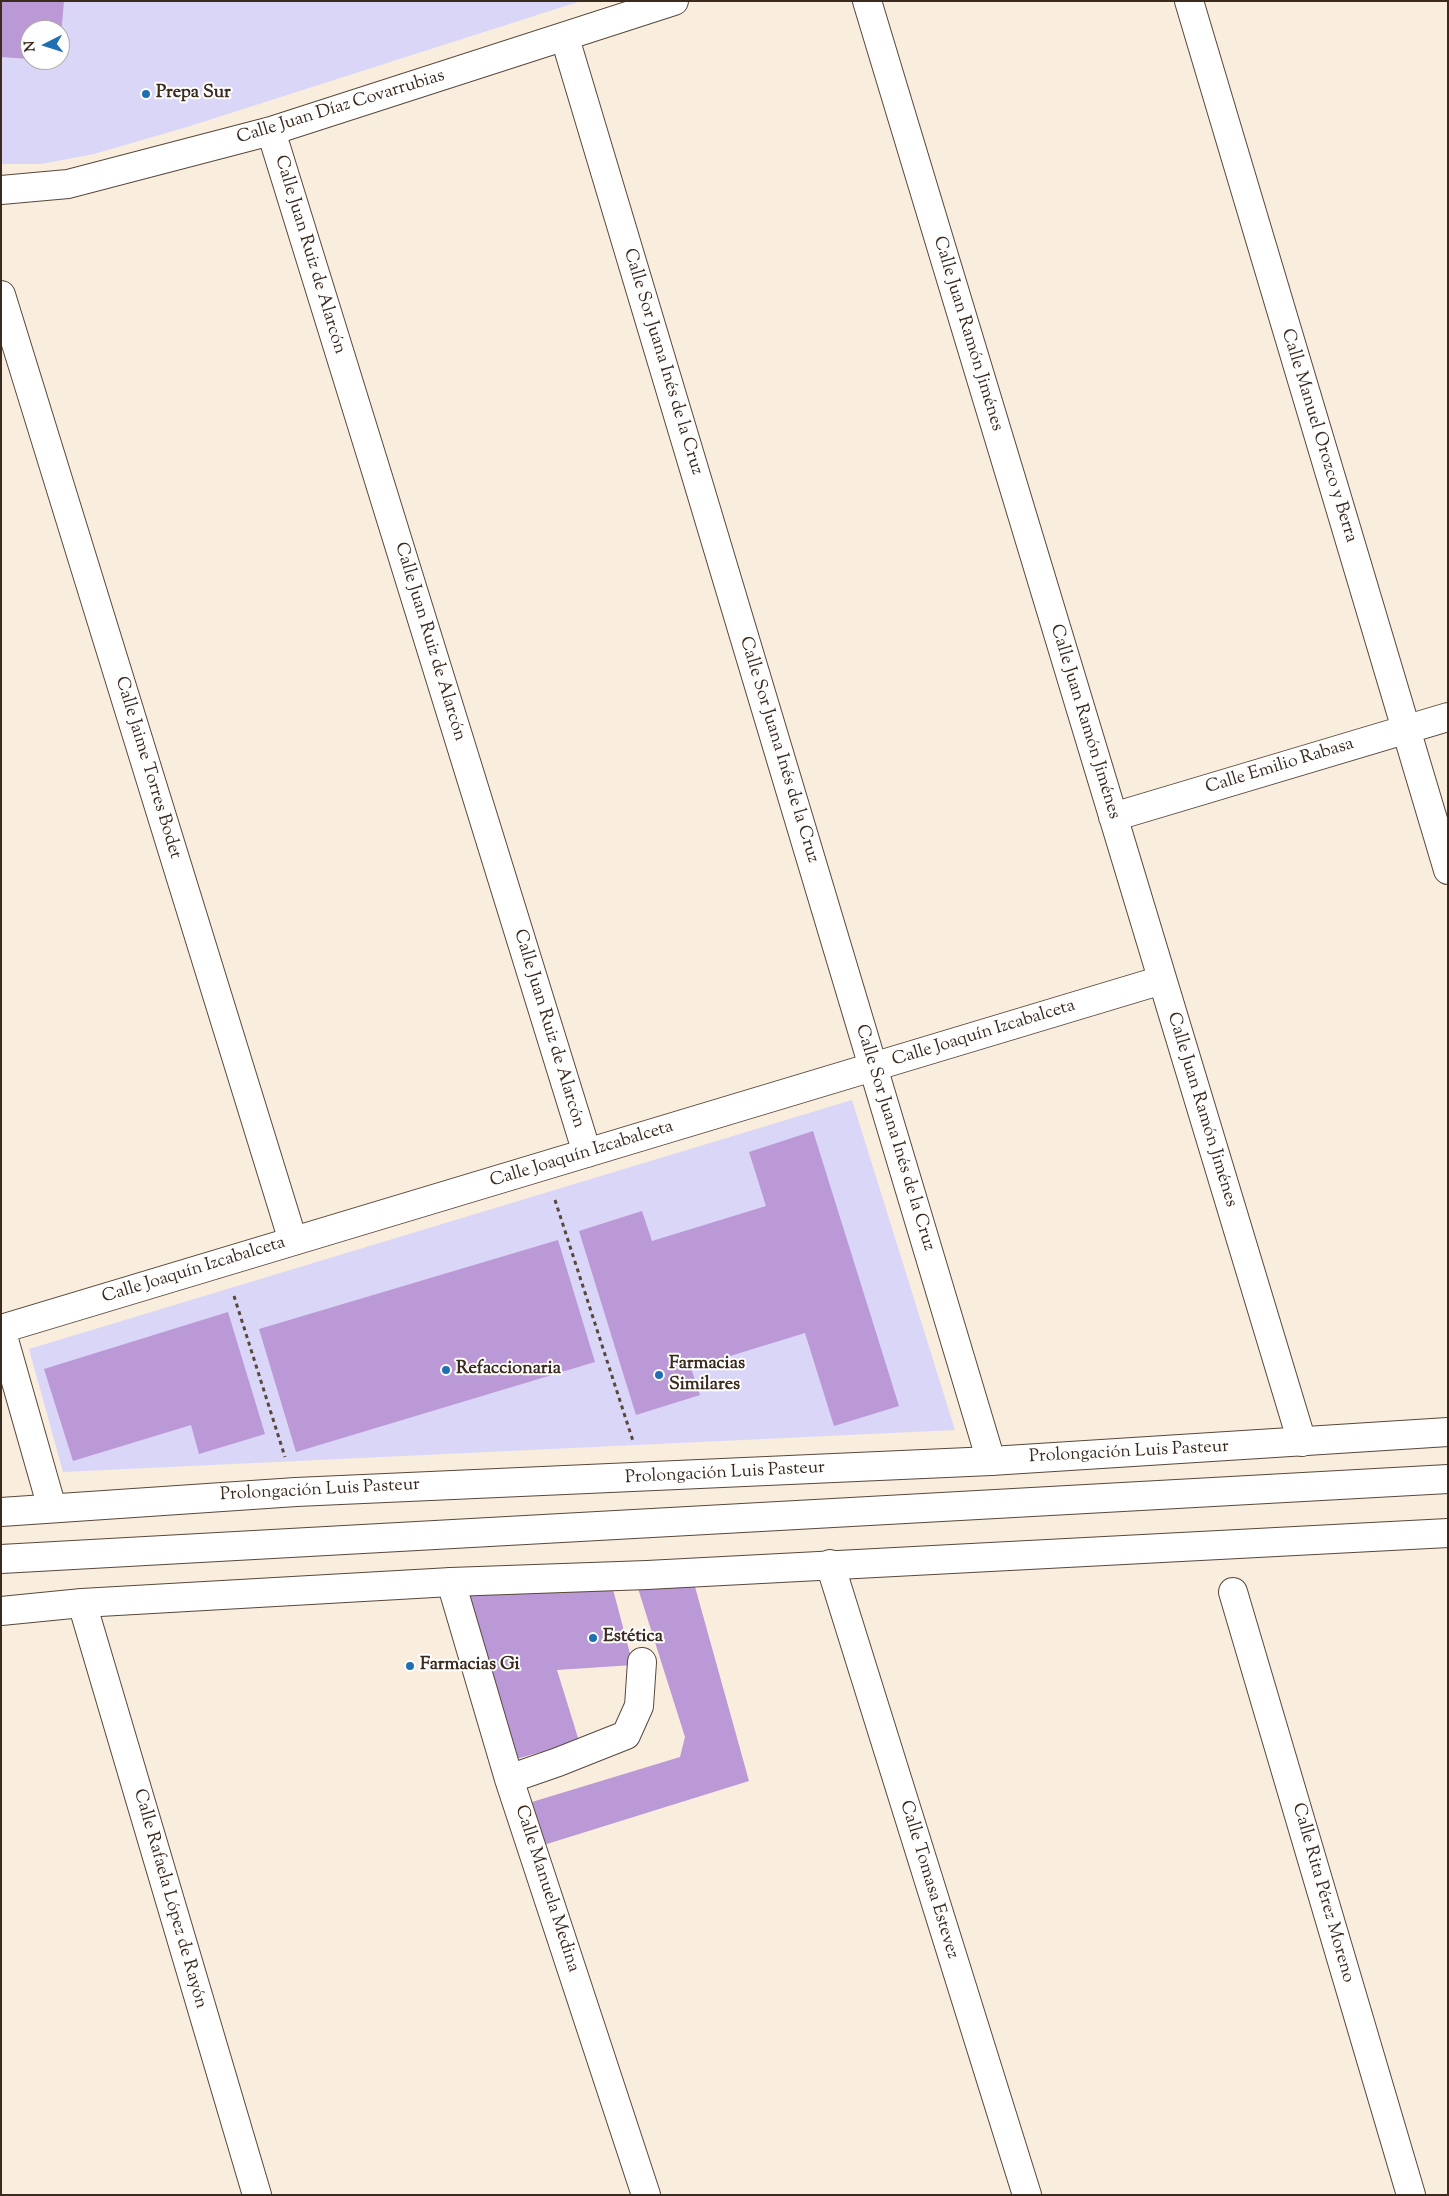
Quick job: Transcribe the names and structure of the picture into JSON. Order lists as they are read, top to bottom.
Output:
{
  "streets": {
    "street": [
      "Calle Juan Díaz Covarrubias",
      "Calle Juan Ruiz de Alarcón",
      "Calle Juan Ramón Jiménes",
      "Calle Sor Juana Inés de la Cruz",
      "Calle Manuel Orozco y Berra",
      "Calle Emilio Rabasa",
      "Calle Jaime Torres Bodet",
      "Calle Joaquín Izcabalceta",
      "Prolongación Luis Pasteur",
      "Calle Tomasa Estevez",
      "Calle Manuela Medina",
      "Calle Rita Pérez Moreno",
      "Calle Rafaela López de Rayón"
    ]
  },
  "crossings": [
    ["Calle Juan Díaz Covarrubias", "Calle Juan Ruiz de Alarcón"],
    ["Calle Juan Díaz Covarrubias", "Calle Sor Juana Inés de la Cruz"],
    ["Calle Juan Ruiz de Alarcón", "Calle Joaquín Izcabalceta"],
    ["Calle Juan Ramón Jiménes", "Calle Emilio Rabasa"],
    ["Calle Juan Ramón Jiménes", "Calle Joaquín Izcabalceta"],
    ["Calle Juan Ramón Jiménes", "Prolongación Luis Pasteur"],
    ["Calle Sor Juana Inés de la Cruz", "Calle Joaquín Izcabalceta"],
    ["Calle Sor Juana Inés de la Cruz", "Prolongación Luis Pasteur"],
    ["Calle Manuel Orozco y Berra", "Calle Emilio Rabasa"],
    ["Calle Jaime Torres Bodet", "Calle Joaquín Izcabalceta"]
  ],
  "places": [
    "Prepa Sur",
    "Refaccionaria",
    "Farmacias Similares",
    "Estética",
    "Farmacias Gi"
  ],
  "north": "left"
}
